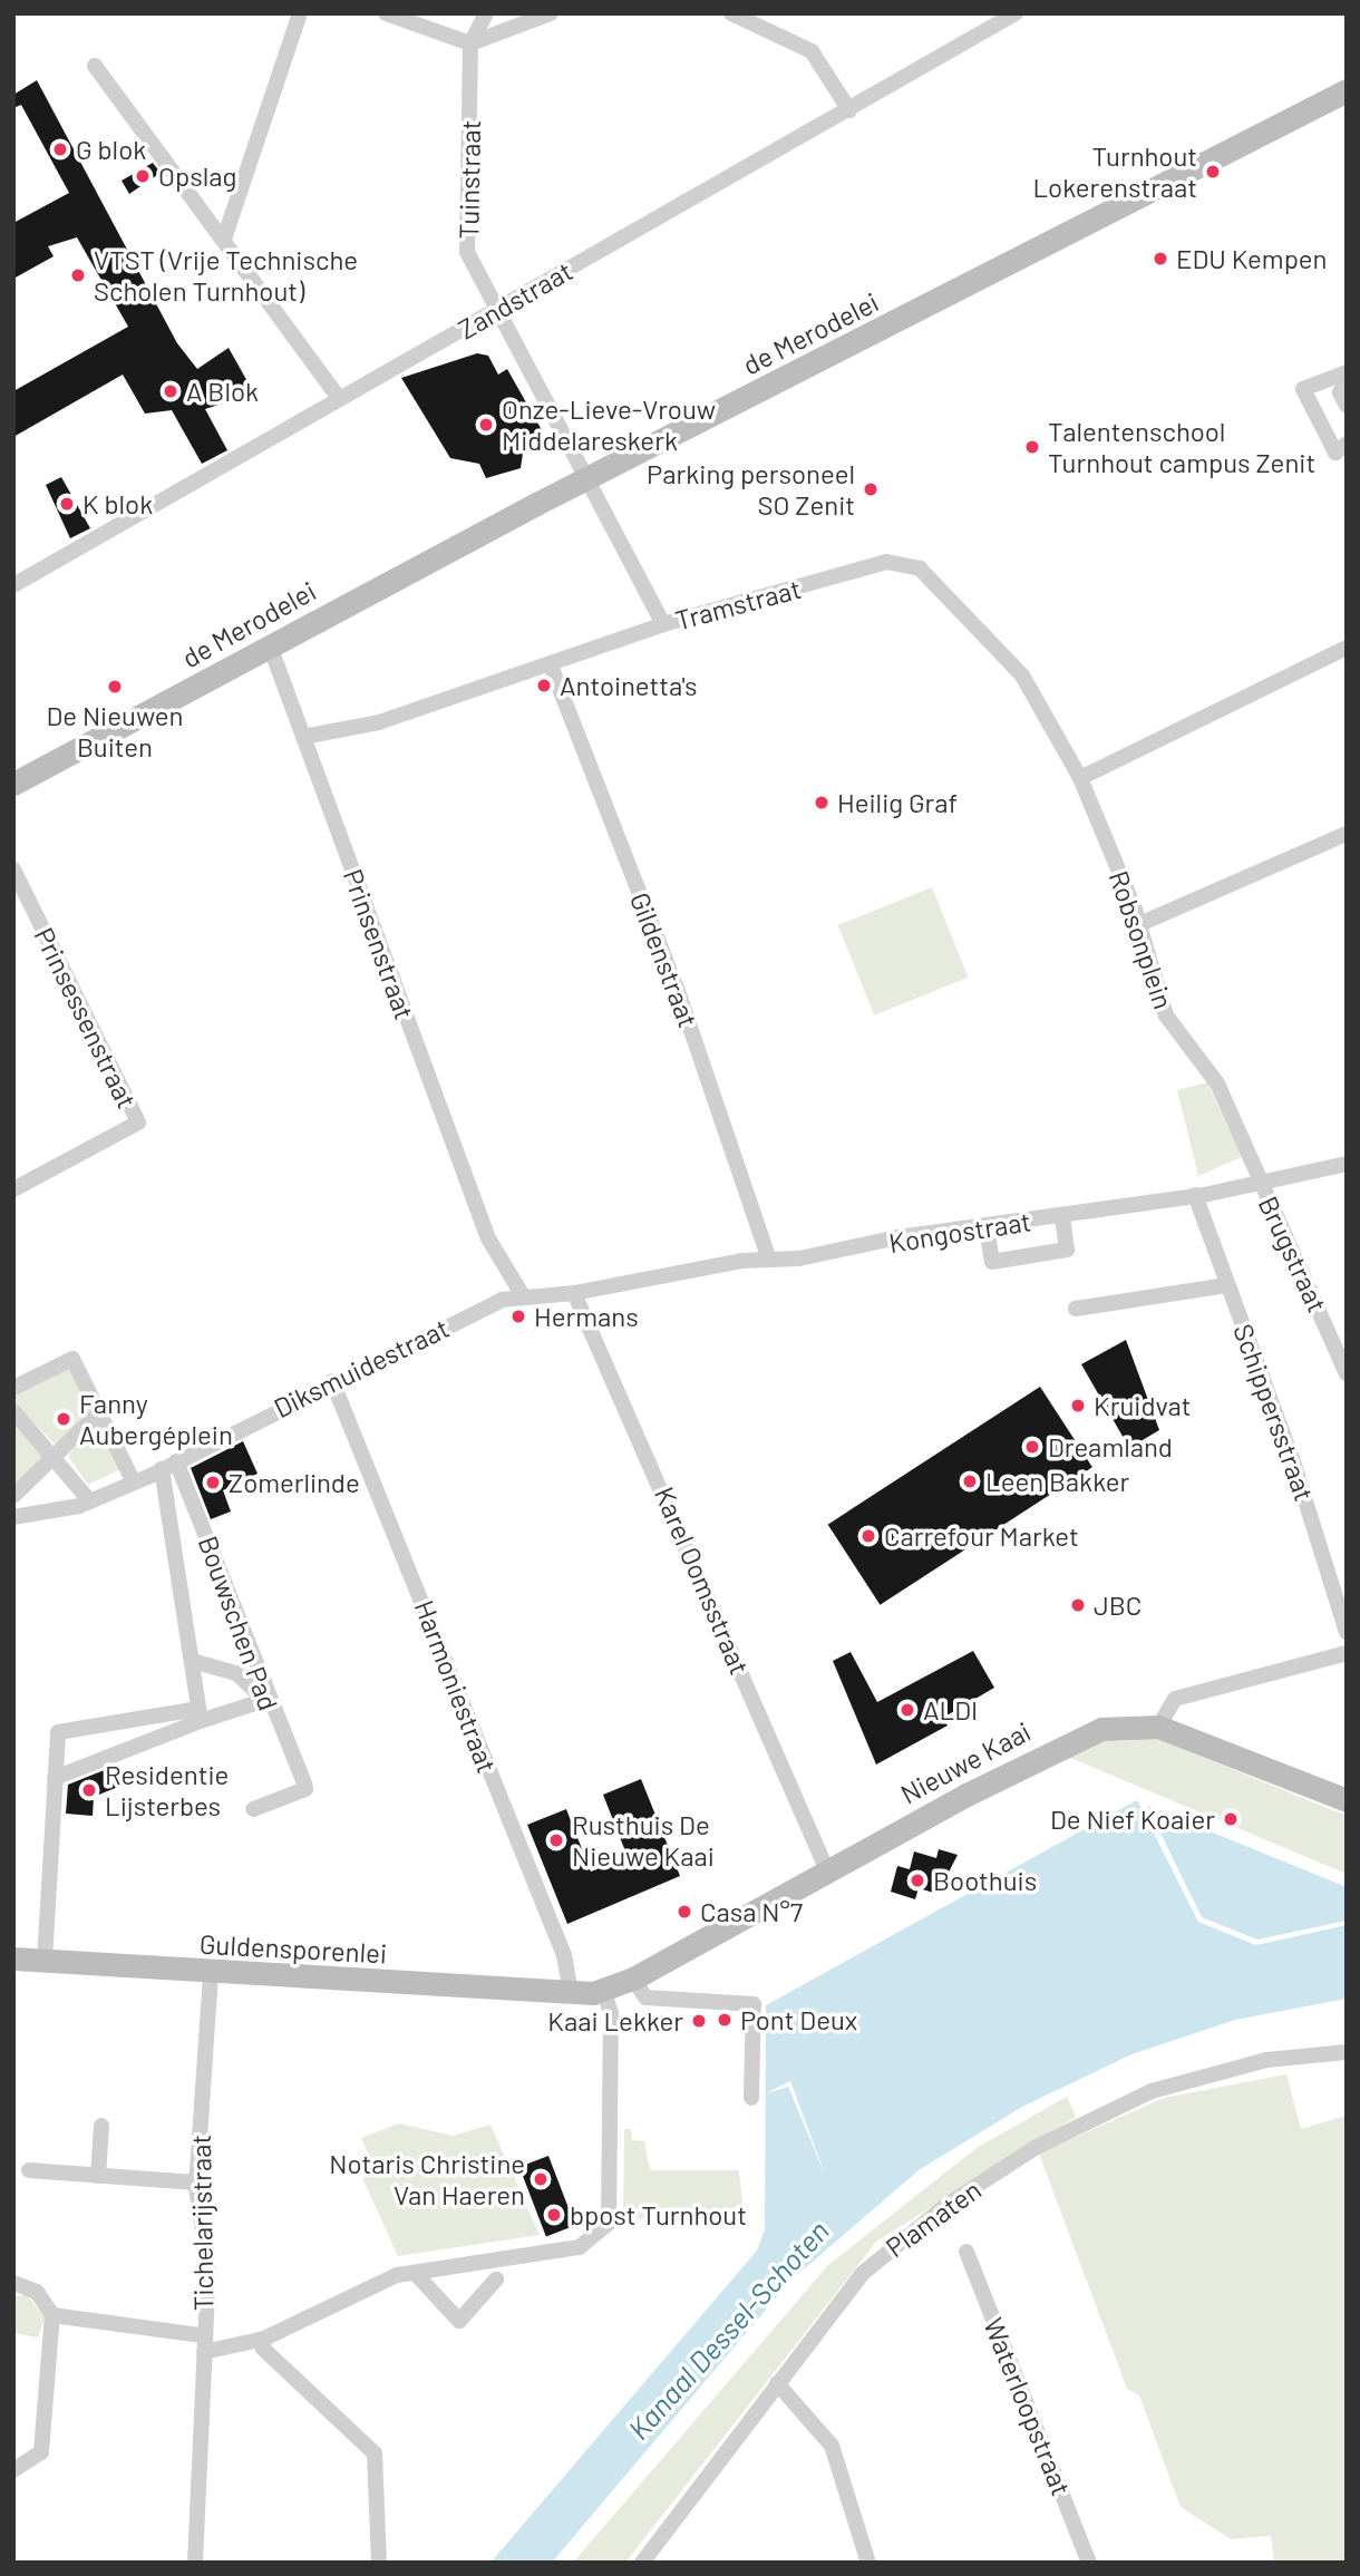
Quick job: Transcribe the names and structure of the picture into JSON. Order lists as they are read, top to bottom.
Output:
{
  "streets": {
    "street": [
      "Tuinstraat",
      "Zandstraat",
      "de Merodelei",
      "Tramstraat",
      "Robsonplein",
      "Prinsenstraat",
      "Gildenstraat",
      "Prinsessenstraat",
      "Kongostraat",
      "Brugstraat",
      "Diksmuidestraat",
      "Schippersstraat",
      "Karel Oomsstraat",
      "Bouwschen Pad",
      "Harmoniestraat",
      "Nieuwe Kaai",
      "Guldensporenlei",
      "Plamaten",
      "Tichelarijstraat",
      "Waterloopstraat"
    ]
  },
  "crossings": [
    ["Tuinstraat", "Zandstraat"],
    ["Tuinstraat", "de Merodelei"],
    ["Tuinstraat", "Tramstraat"],
    ["de Merodelei", "Prinsenstraat"],
    ["Tramstraat", "Robsonplein"],
    ["Tramstraat", "Prinsenstraat"],
    ["Tramstraat", "Gildenstraat"],
    ["Robsonplein", "Kongostraat"],
    ["Robsonplein", "Brugstraat"],
    ["Prinsenstraat", "Kongostraat"],
    ["Prinsenstraat", "Diksmuidestraat"],
    ["Gildenstraat", "Kongostraat"],
    ["Kongostraat", "Brugstraat"],
    ["Kongostraat", "Diksmuidestraat"],
    ["Kongostraat", "Schippersstraat"],
    ["Kongostraat", "Karel Oomsstraat"],
    ["Diksmuidestraat", "Bouwschen Pad"],
    ["Diksmuidestraat", "Harmoniestraat"],
    ["Karel Oomsstraat", "Nieuwe Kaai"],
    ["Harmoniestraat", "Nieuwe Kaai"],
    ["Harmoniestraat", "Guldensporenlei"],
    ["Nieuwe Kaai", "Guldensporenlei"],
    ["Guldensporenlei", "Tichelarijstraat"]
  ],
  "water": ["Kanaal Dessel-Schoten"],
  "places": [
    "G blok",
    "Turnhout Lokerenstraat",
    "Opslag",
    "EDU Kempen",
    "VTST (Vrije Technische Scholen Turnhout)",
    "A Blok",
    "Onze-Lieve-Vrouw Middelareskerk",
    "Talentenschool Turnhout campus Zenit",
    "Parking personeel SO Zenit",
    "K blok",
    "Antoinetta's",
    "De Nieuwen Buiten",
    "Heilig Graf",
    "Hermans",
    "Kruidvat",
    "Fanny Aubergéplein",
    "Dreamland",
    "Leen Bakker",
    "Zomerlinde",
    "Carrefour Market",
    "JBC",
    "ALDI",
    "Residentie Lijsterbes",
    "De Nief Koaier",
    "Rusthuis De Nieuwe Kaai",
    "Boothuis",
    "Casa N°7",
    "Pont Deux",
    "Kaai Lekker",
    "Notaris Christine Van Haeren",
    "bpost Turnhout"
  ]
}
